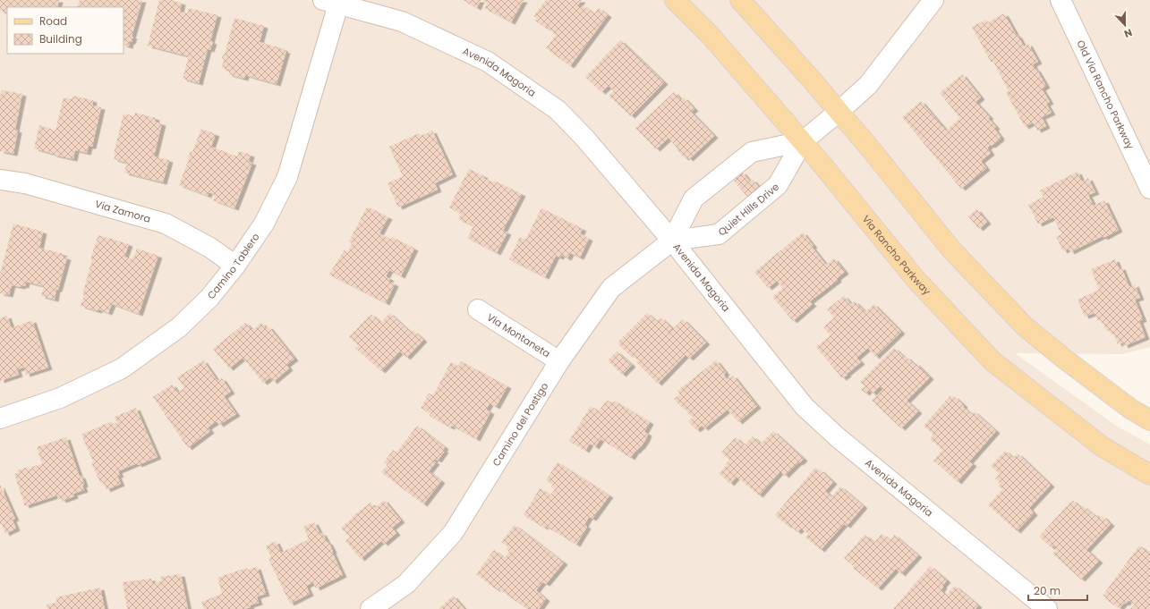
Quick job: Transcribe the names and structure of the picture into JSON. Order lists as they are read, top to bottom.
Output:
{
  "streets": {
    "main road": ["Via Rancho Parkway"],
    "street": [
      "Avenida Magoria",
      "Old Via Rancho Parkway",
      "Quiet Hills Drive",
      "Via Zamora",
      "Camino Tablero",
      "Via Montaneta",
      "Camino del Postigo"
    ]
  },
  "crossings": [
    ["Avenida Magoria", "Quiet Hills Drive"],
    ["Avenida Magoria", "Camino Tablero"],
    ["Avenida Magoria", "Camino del Postigo"],
    ["Quiet Hills Drive", "Via Rancho Parkway"],
    ["Quiet Hills Drive", "Camino del Postigo"],
    ["Via Zamora", "Camino Tablero"],
    ["Via Montaneta", "Camino del Postigo"]
  ],
  "legend": ["Road", "Building"],
  "scale_bar": "20 m",
  "north": "bottom"
}
